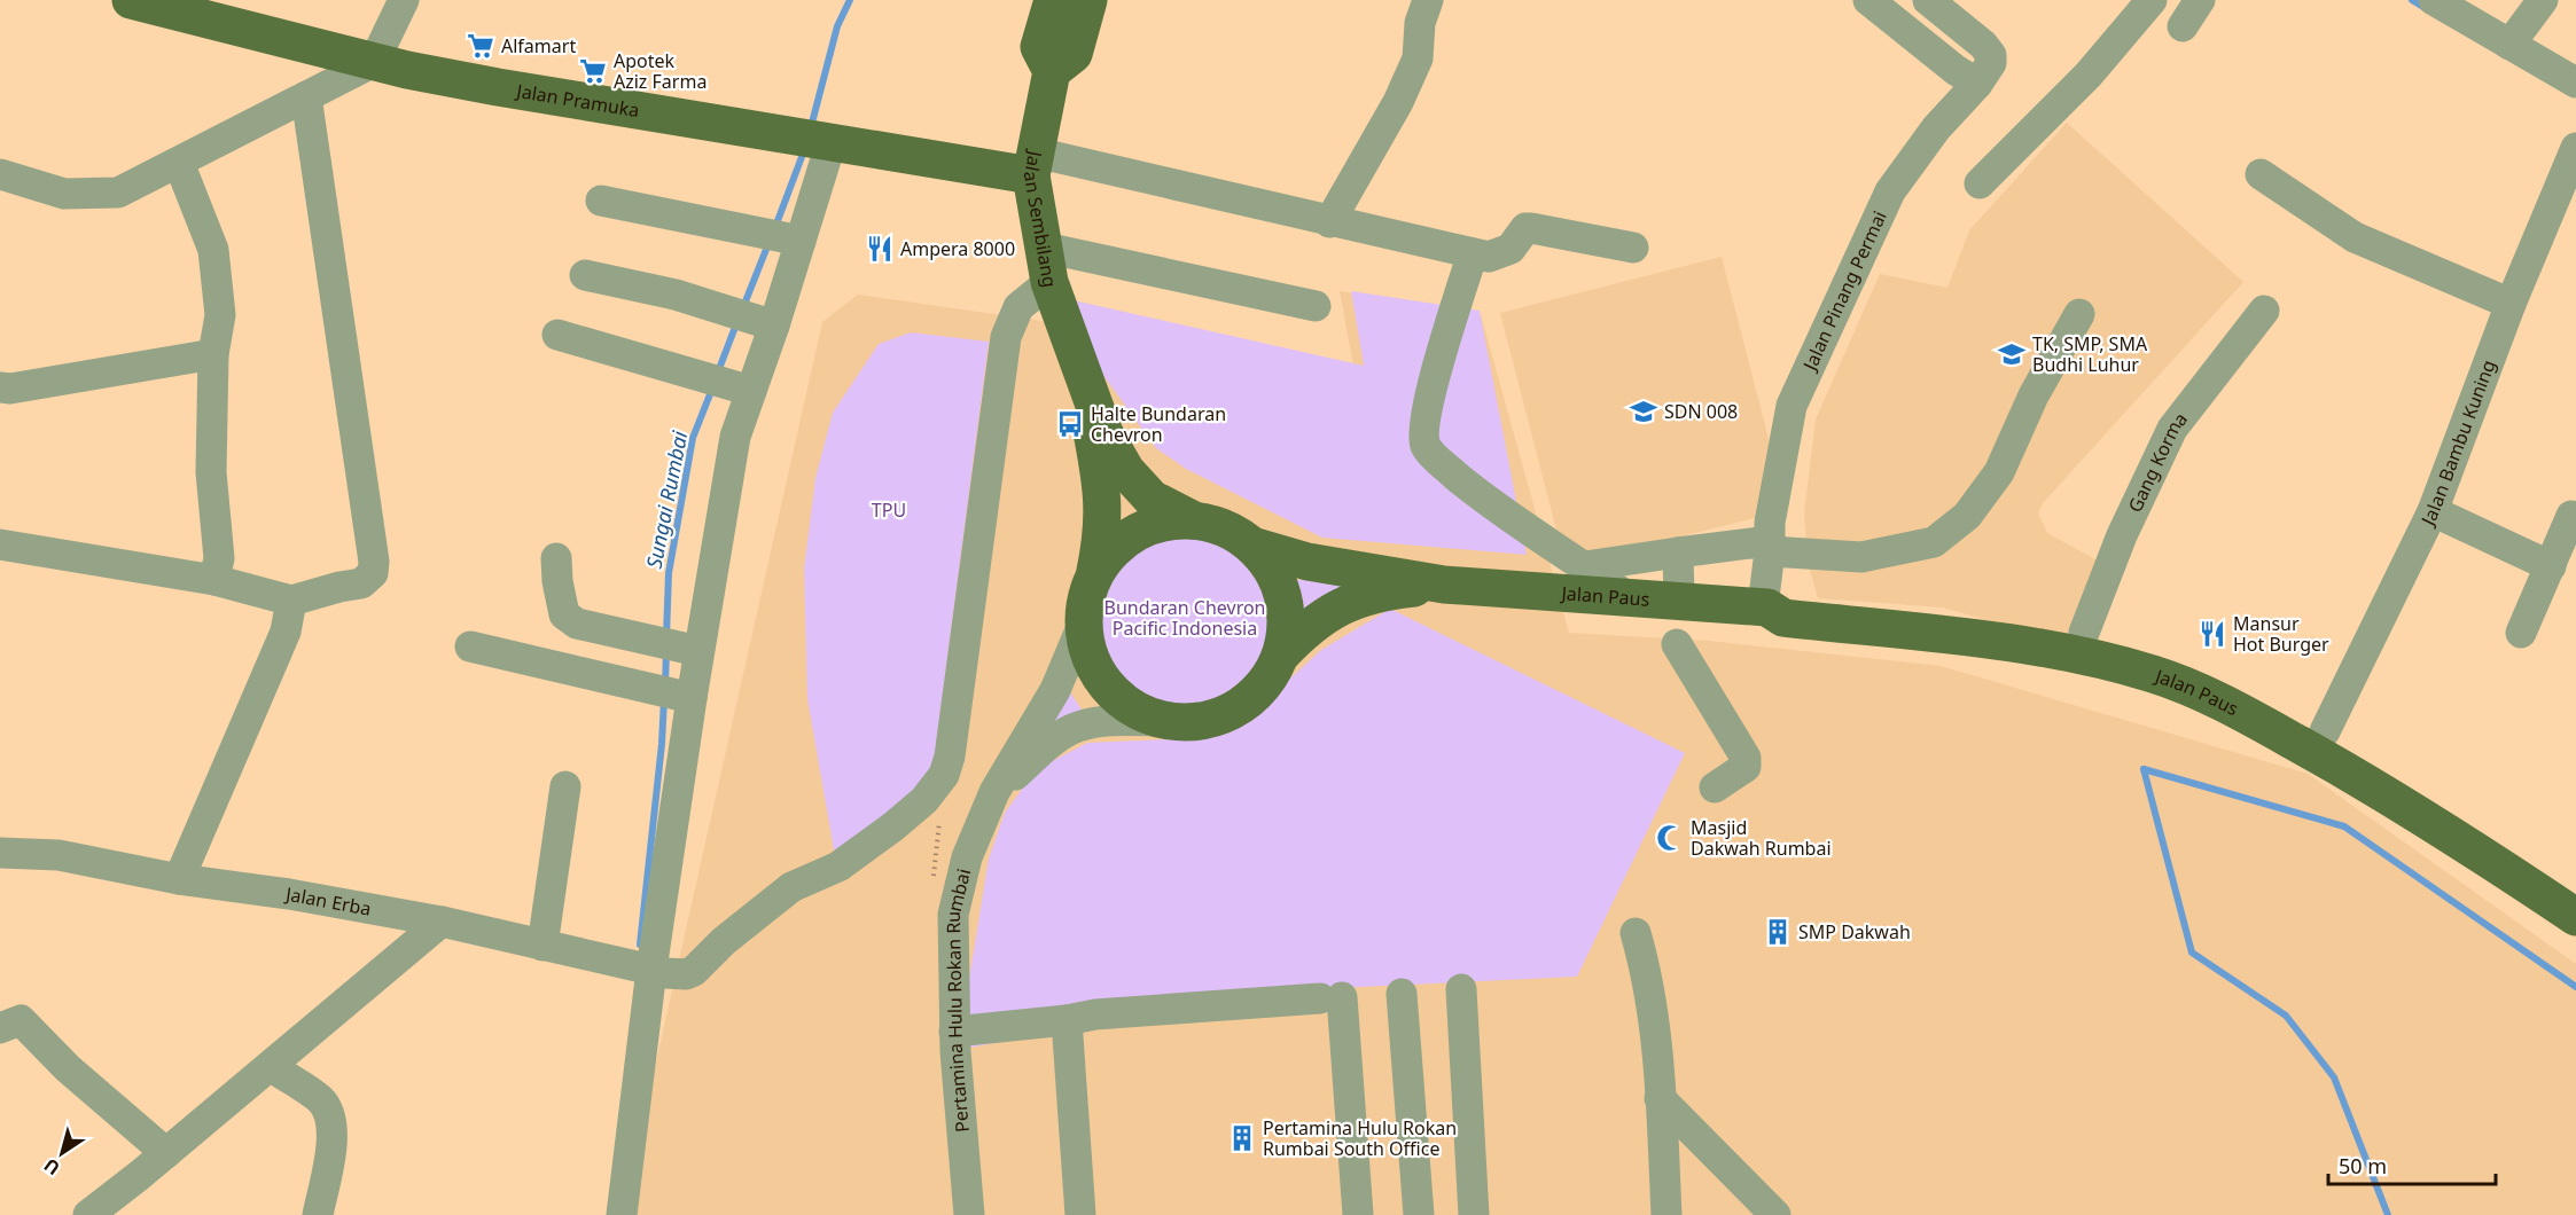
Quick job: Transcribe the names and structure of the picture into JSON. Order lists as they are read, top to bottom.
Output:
{
  "streets": {
    "main road": ["Jalan Pramuka", "Jalan Sembilang", "Jalan Paus"],
    "street": [
      "Jalan Pinang Permai",
      "Jalan Bambu Kuning",
      "Gang Korma",
      "Jalan Erba",
      "Pertamina Hulu Rokan Rumbai"
    ]
  },
  "crossings": [
    ["Jalan Pramuka", "Jalan Sembilang"],
    ["Jalan Sembilang", "Jalan Paus"],
    ["Jalan Sembilang", "Jalan Erba"],
    ["Jalan Sembilang", "Pertamina Hulu Rokan Rumbai"],
    ["Jalan Pinang Permai", "Jalan Paus"],
    ["Jalan Bambu Kuning", "Jalan Paus"],
    ["Gang Korma", "Jalan Paus"],
    ["Jalan Paus", "Pertamina Hulu Rokan Rumbai"]
  ],
  "water": ["Sungai Rumbai"],
  "parks": ["TPU", "Bundaran Chevron Pacific Indonesia"],
  "places": {
    "supermarket": ["Alfamart", "Apotek Aziz Farma"],
    "restaurant": ["Ampera 8000", "Mansur Hot Burger"],
    "school or university": ["TK, SMP, SMA Budhi Luhur", "SDN 008"],
    "bus stop": ["Halte Bundaran Chevron"],
    "mosque": ["Masjid Dakwah Rumbai"],
    "building": ["SMP Dakwah", "Pertamina Hulu Rokan Rumbai South Office"]
  },
  "scale_bar": "50 m",
  "north": "bottom left"
}
